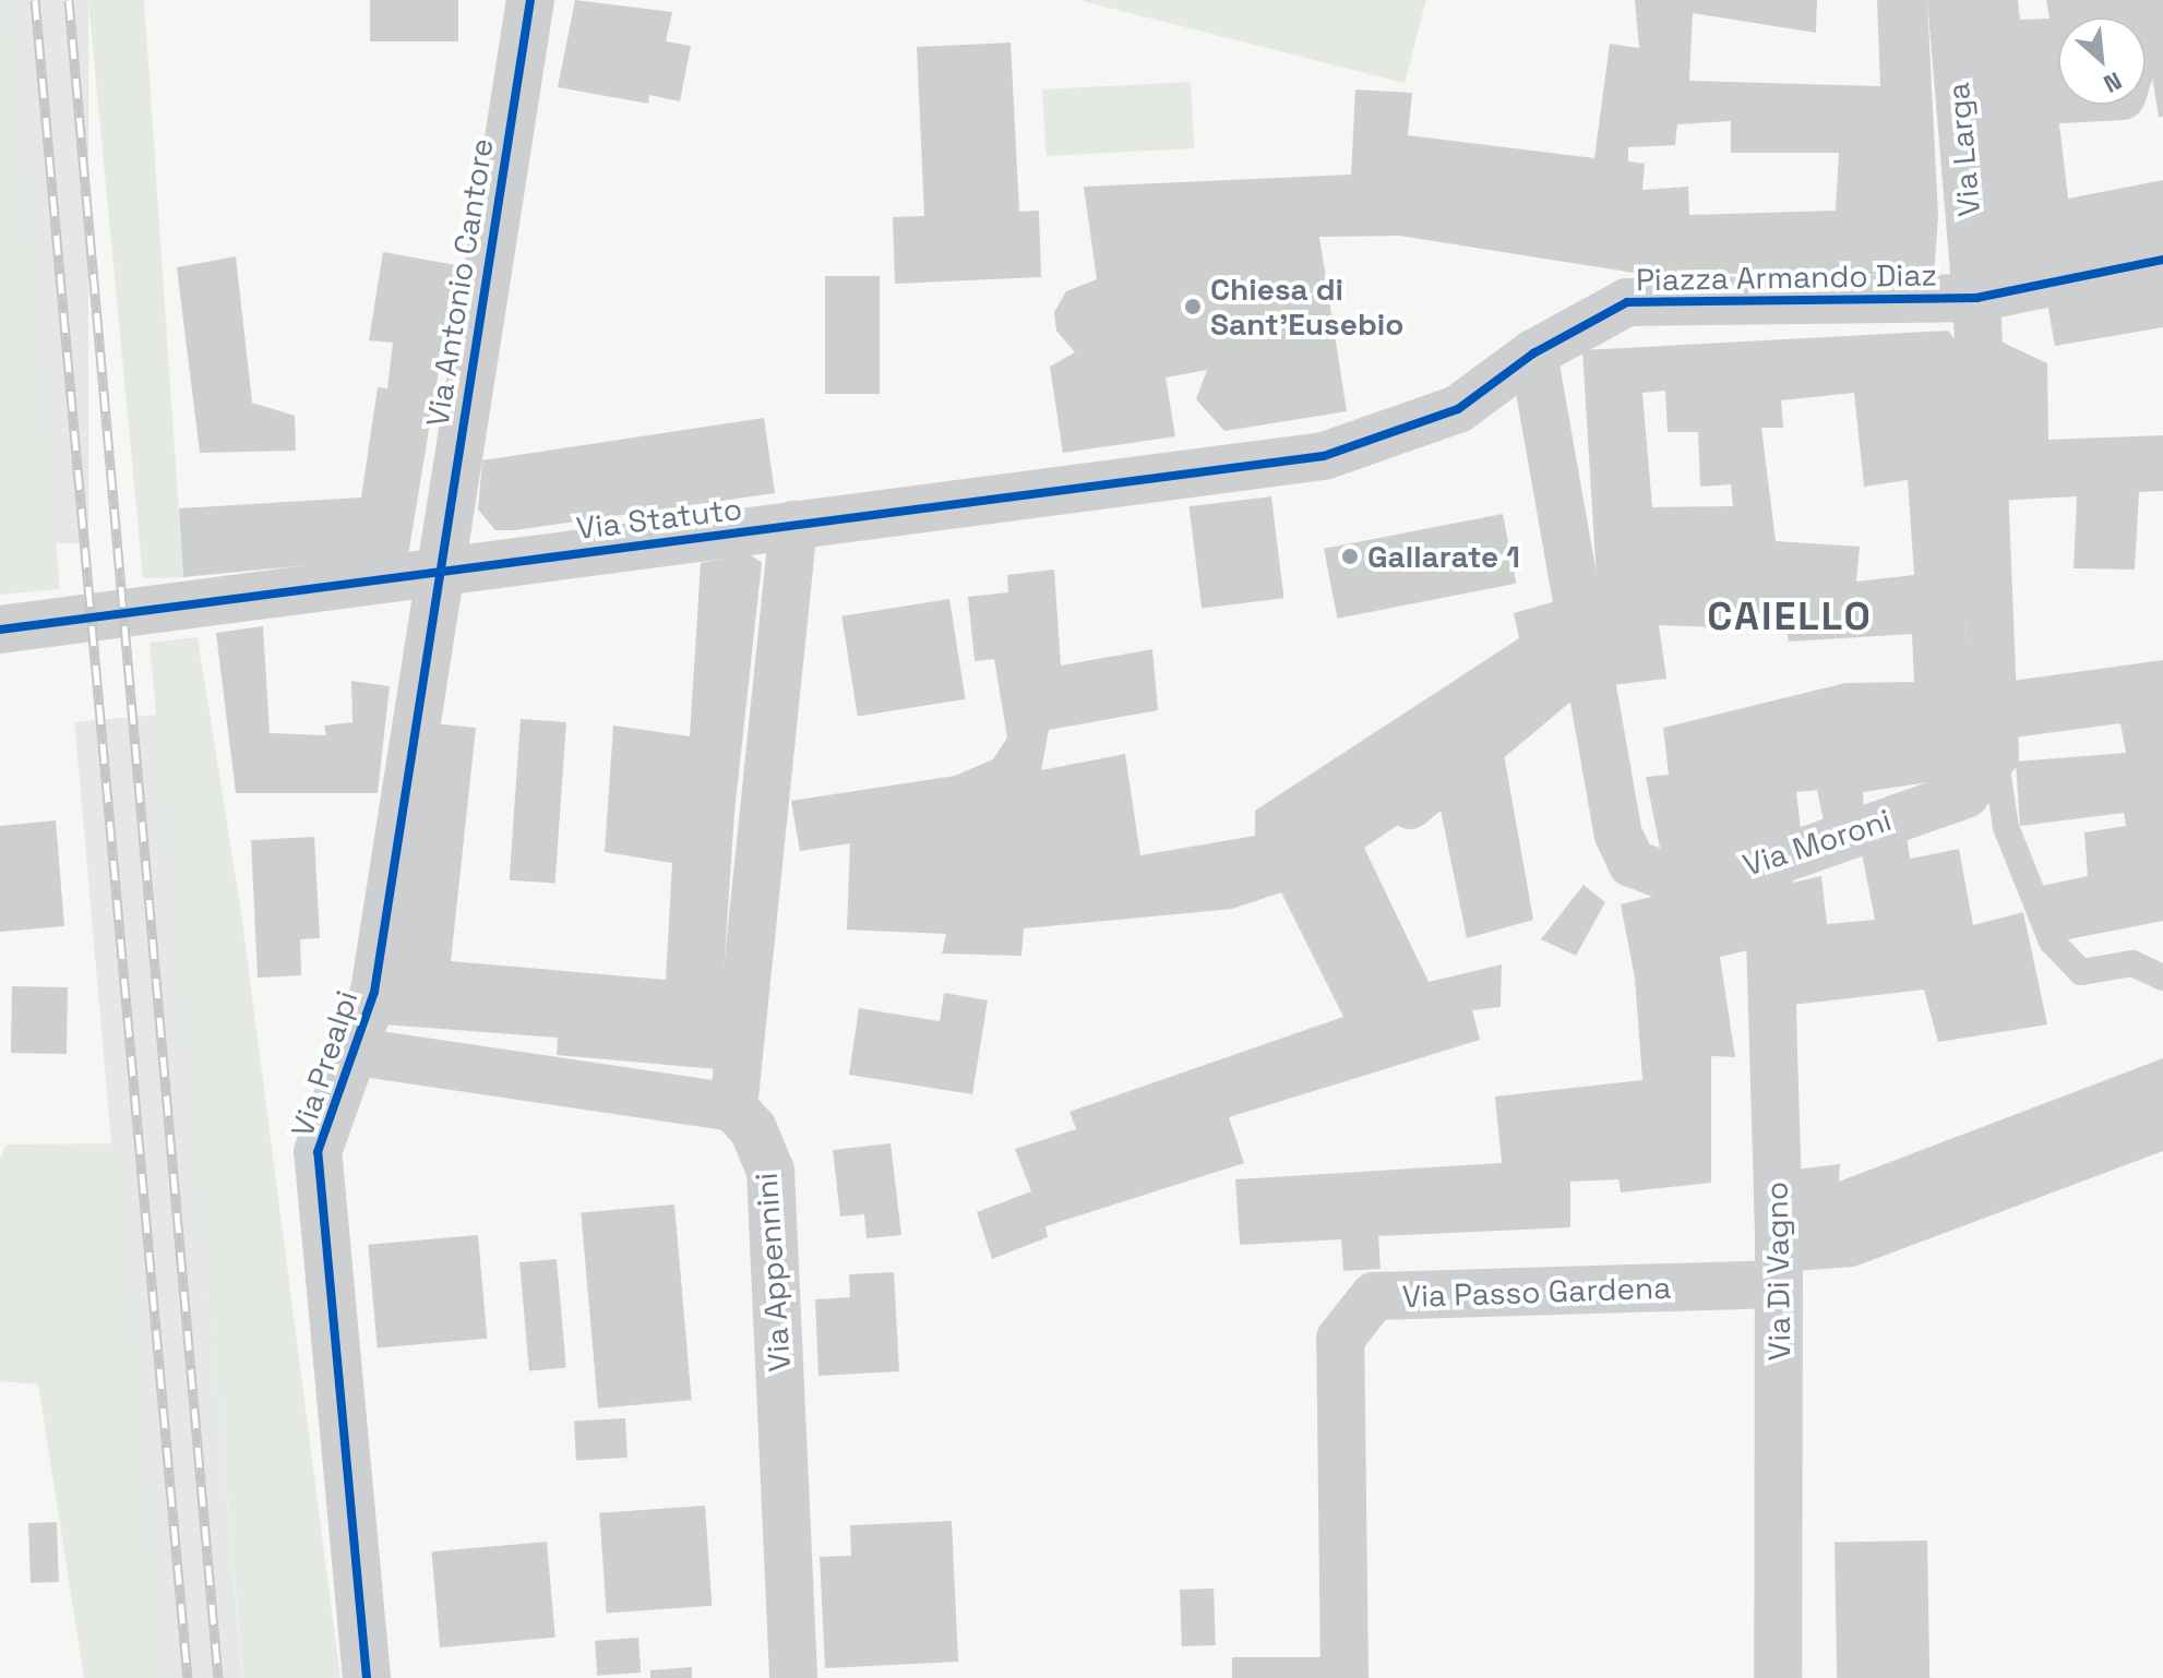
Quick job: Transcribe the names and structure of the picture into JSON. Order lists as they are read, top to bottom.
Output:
{
  "streets": {
    "street": [
      "Via Larga",
      "Piazza Armando Diaz",
      "Via Antonio Cantore",
      "Via Statuto",
      "Via Moroni",
      "Via Prealpi",
      "Via Di Vagno",
      "Via Appennini",
      "Via Passo Gardena"
    ]
  },
  "crossings": [
    ["Via Larga", "Piazza Armando Diaz"],
    ["Piazza Armando Diaz", "Via Statuto"],
    ["Piazza Armando Diaz", "Via Moroni"],
    ["Via Antonio Cantore", "Via Statuto"],
    ["Via Antonio Cantore", "Via Prealpi"],
    ["Via Statuto", "Via Prealpi"],
    ["Via Moroni", "Via Di Vagno"],
    ["Via Di Vagno", "Via Passo Gardena"]
  ],
  "districts": ["CAIELLO"],
  "places": ["Chiesa di Sant'Eusebio", "Gallarate 1"],
  "north": "bottom right"
}
